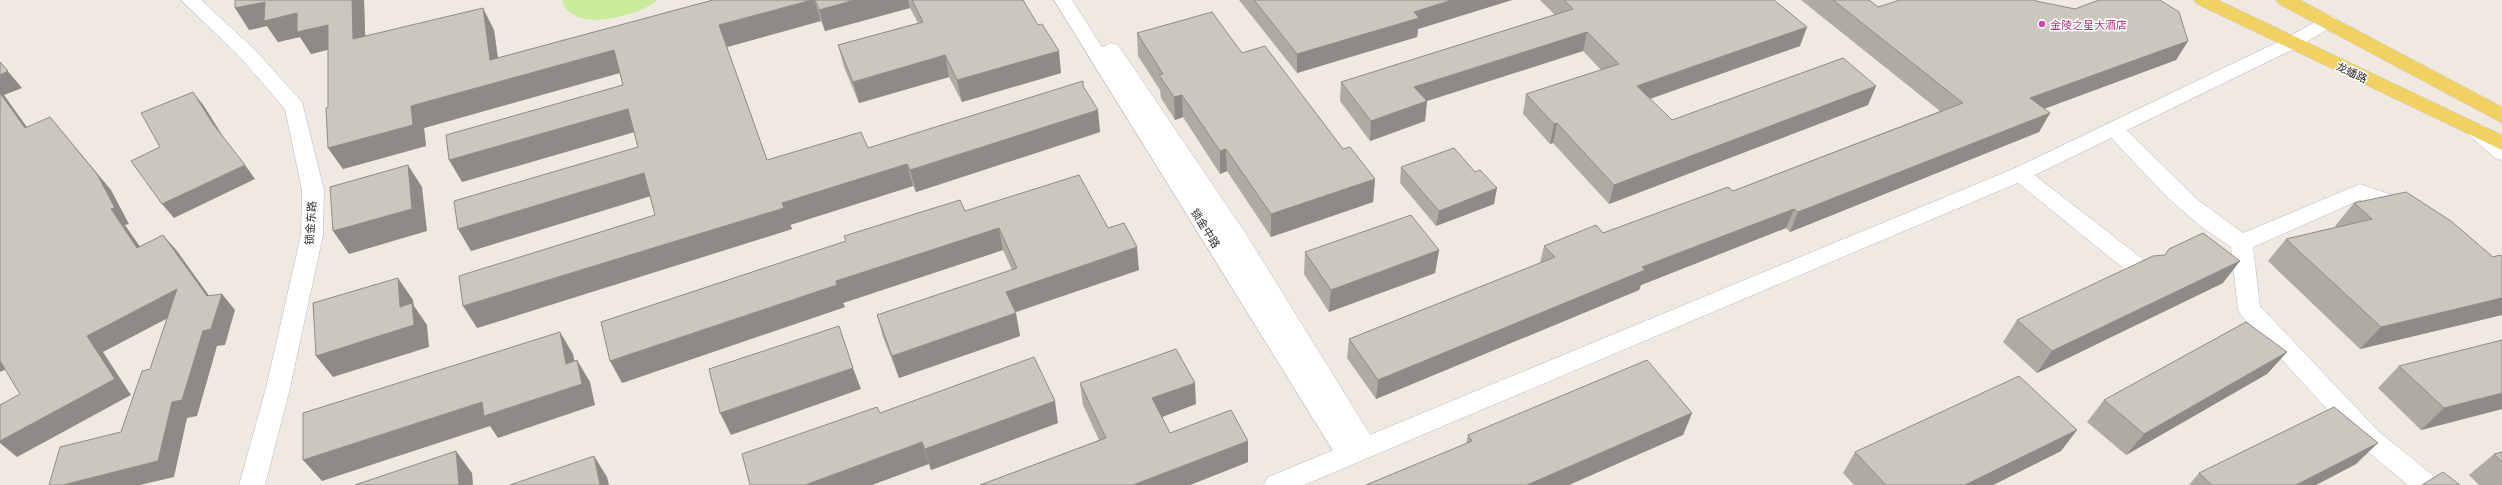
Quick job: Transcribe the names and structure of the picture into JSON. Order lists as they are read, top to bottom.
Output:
{
  "streets": {
    "main road": ["龙蟠路"],
    "street": ["锁金东路", "锁金中路"]
  },
  "places": ["金陵之星大酒店"]
}
